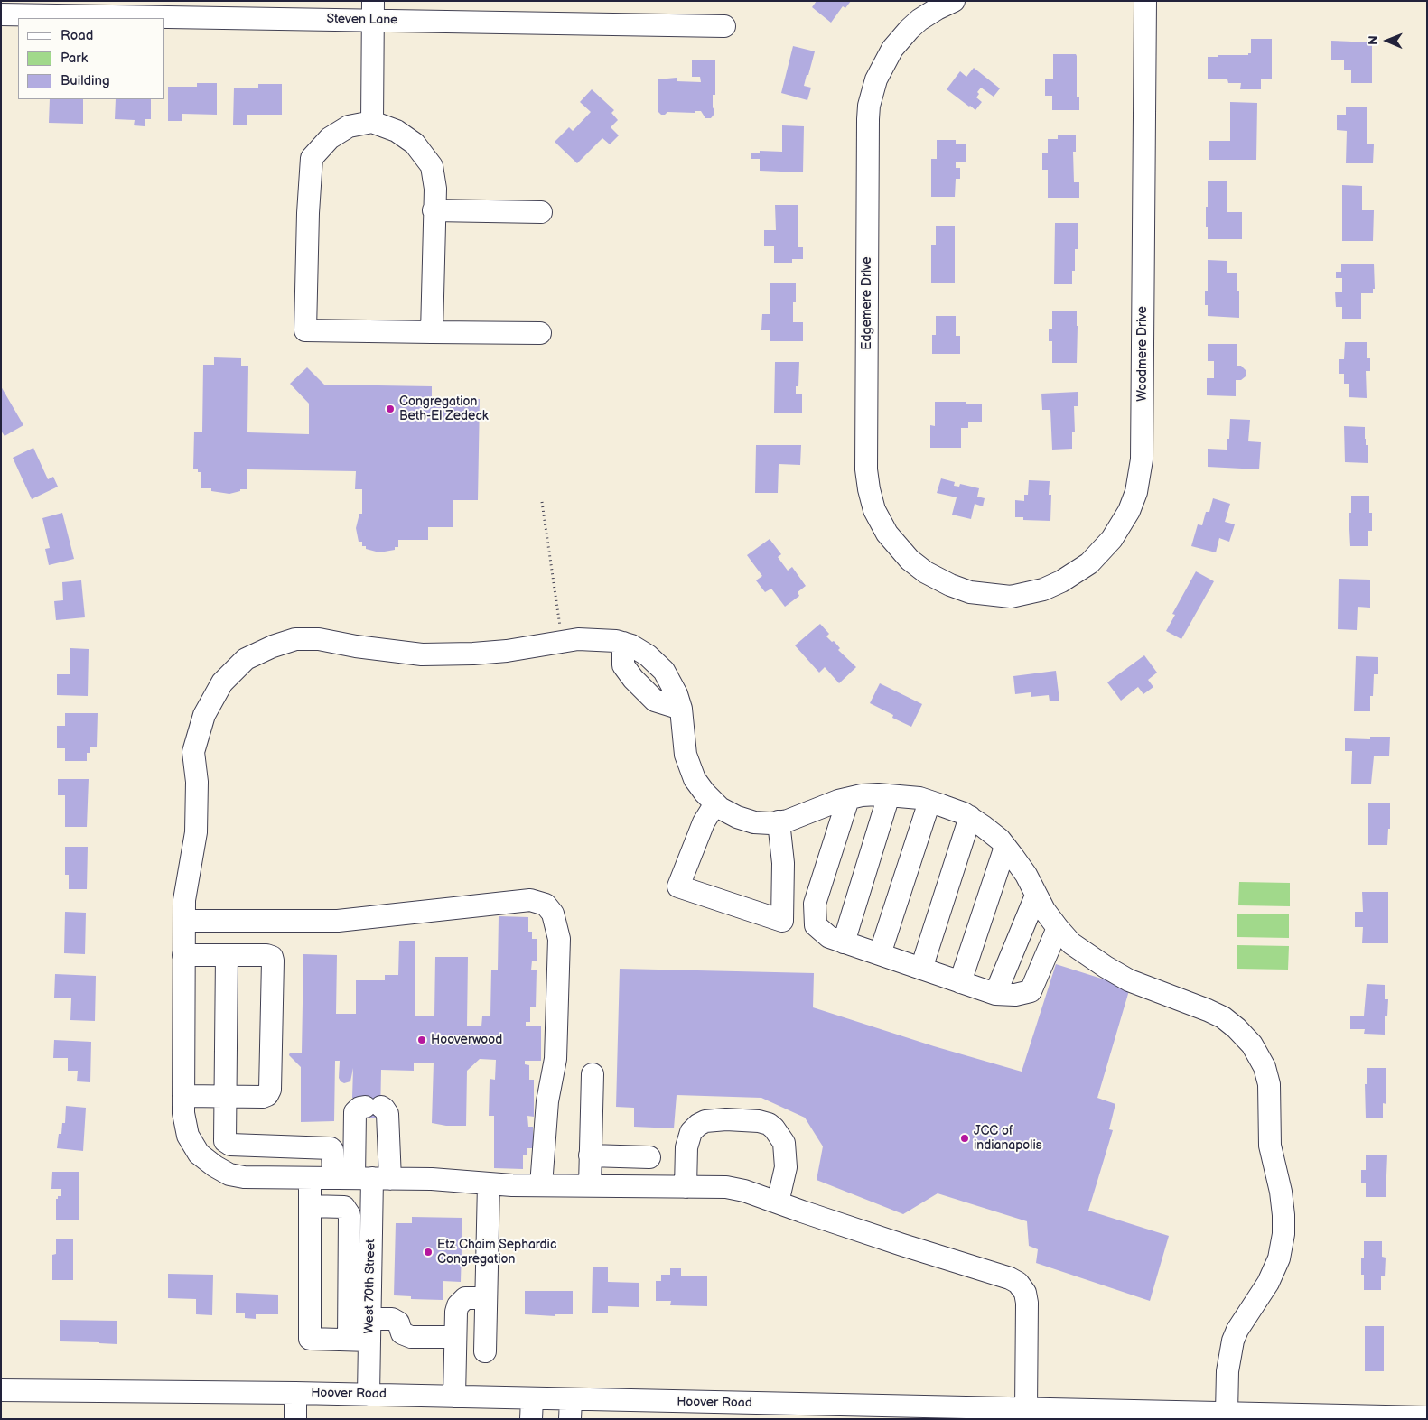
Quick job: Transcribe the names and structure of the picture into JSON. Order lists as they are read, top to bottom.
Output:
{
  "streets": {
    "street": [
      "Steven Lane",
      "Edgemere Drive",
      "Woodmere Drive",
      "West 70th Street",
      "Hoover Road"
    ]
  },
  "crossings": [
    ["Edgemere Drive", "Woodmere Drive"],
    ["West 70th Street", "Hoover Road"]
  ],
  "places": [
    "Congregation Beth-El Zedeck",
    "Hooverwood",
    "JCC of indianapolis",
    "Etz Chaim Sephardic Congregation"
  ],
  "legend": ["Road", "Park", "Building"],
  "north": "left"
}
